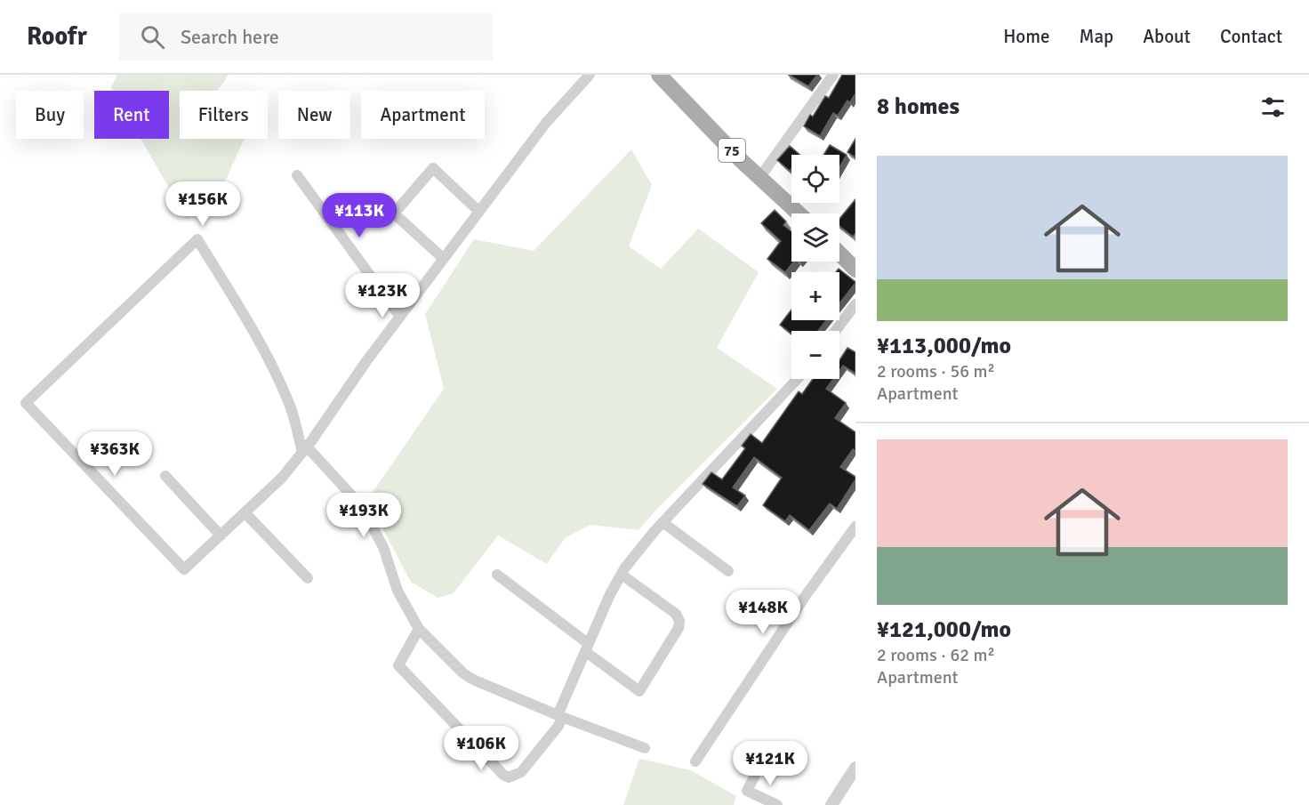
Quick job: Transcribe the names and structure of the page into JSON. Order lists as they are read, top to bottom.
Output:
{
  "streets": {
    "main road": ["75"]
  },
  "page": {
    "header": "Roofr",
    "search": "Search here",
    "nav": [
      "Home",
      "Map",
      "About",
      "Contact"
    ],
    "heading": "8 homes",
    "chip": [
      "Buy",
      "Rent",
      "Filters",
      "New",
      "Apartment"
    ],
    "list": [
      {
        "name": "¥113,000/mo",
        "note": "2 rooms · 56 m² · Apartment"
      },
      {
        "name": "¥121,000/mo",
        "note": "2 rooms · 62 m² · Apartment"
      }
    ],
    "map_buttons": ["+", "−"],
    "price": [
      "¥156K",
      "¥113K",
      "¥123K",
      "¥363K",
      "¥193K",
      "¥148K",
      "¥106K",
      "¥121K"
    ]
  }
}
